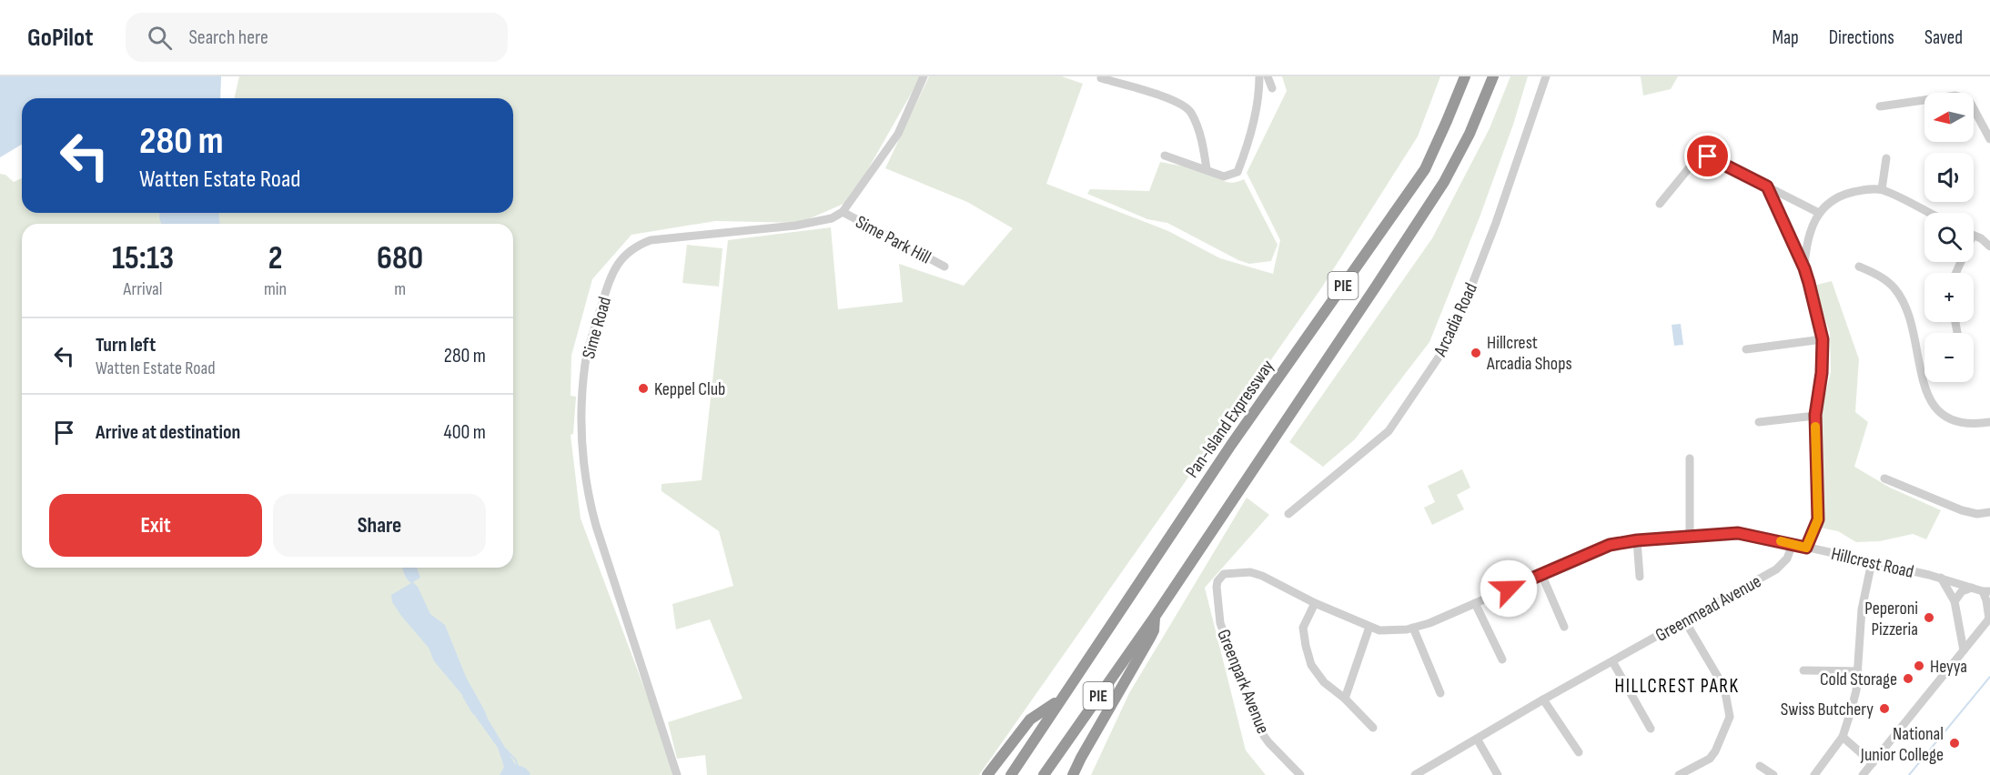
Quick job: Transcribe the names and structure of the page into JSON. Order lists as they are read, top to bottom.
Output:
{
  "streets": {
    "highway": ["PIE", "Pan-Island Expressway"],
    "street": [
      "Sime Park Hill",
      "Arcadia Road",
      "Sime Road",
      "Hillcrest Road",
      "Greenmead Avenue",
      "Greenpark Avenue"
    ]
  },
  "crossings": [
    ["Sime Park Hill", "Sime Road"],
    ["Hillcrest Road", "Greenmead Avenue"],
    ["Hillcrest Road", "Greenpark Avenue"]
  ],
  "districts": ["HILLCREST PARK"],
  "places": [
    "Hillcrest Arcadia Shops",
    "Keppel Club",
    "Peperoni Pizzeria",
    "Heyya",
    "Cold Storage",
    "Swiss Butchery",
    "National Junior College"
  ],
  "north": "left",
  "page": {
    "header": "GoPilot",
    "search": "Search here",
    "nav": ["Map", "Directions", "Saved"],
    "map_buttons": ["+", "−"],
    "turn": ["280 m", "Watten Estate Road"],
    "eta": [
      "15:13",
      "Arrival",
      "2",
      "min",
      "680",
      "m"
    ],
    "list": [
      {
        "name": "Turn left",
        "note": "Watten Estate Road",
        "value": "280 m"
      },
      {
        "name": "Arrive at destination",
        "value": "400 m"
      }
    ],
    "buttons": ["Exit", "Share"]
  }
}
